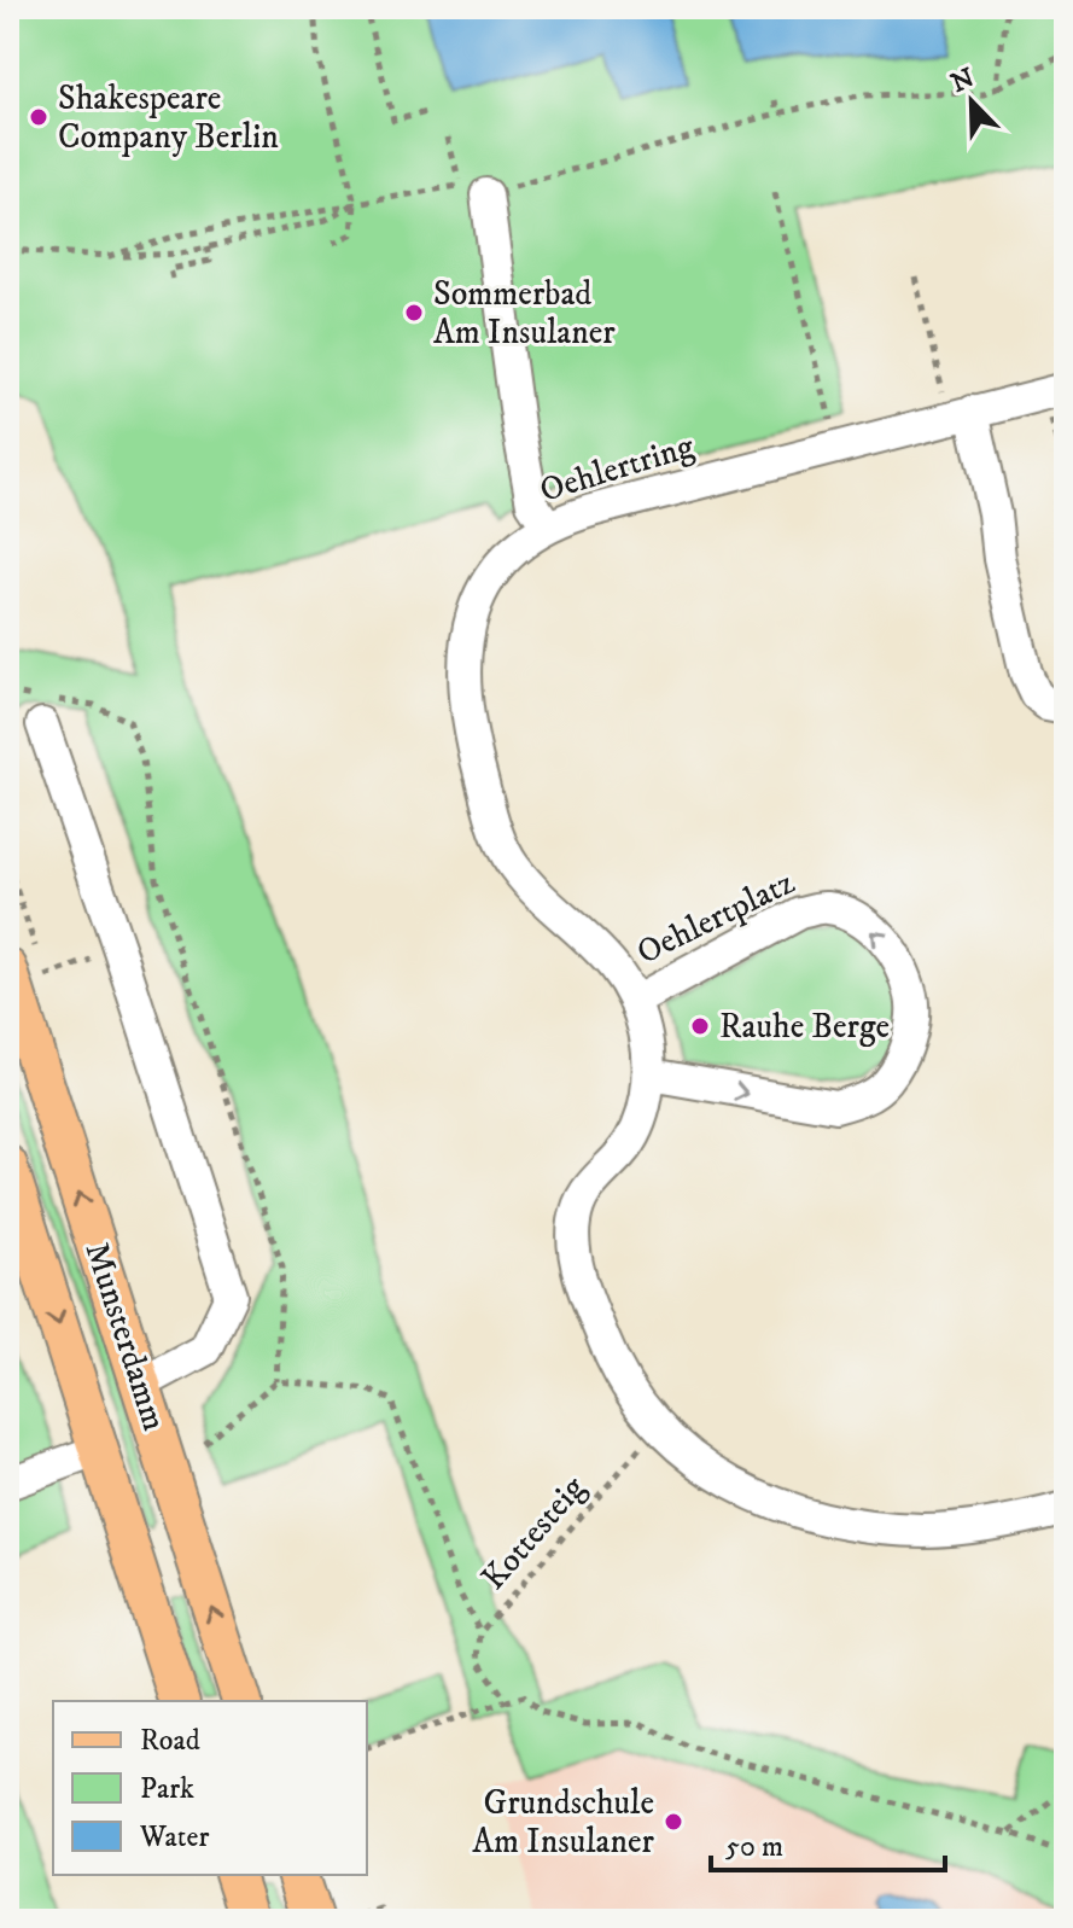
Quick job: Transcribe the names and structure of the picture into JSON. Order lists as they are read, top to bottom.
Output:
{
  "streets": {
    "main road": ["Munsterdamm"],
    "street": ["Oehlertring", "Oehlertplatz"],
    "path": ["Kottesteig"]
  },
  "crossings": [
    ["Oehlertring", "Oehlertplatz"]
  ],
  "places": [
    "Shakespeare Company Berlin",
    "Sommerbad Am Insulaner",
    "Rauhe Berge",
    "Grundschule Am Insulaner"
  ],
  "legend": ["Road", "Park", "Water"],
  "scale_bar": "50 m",
  "north": "top left"
}
